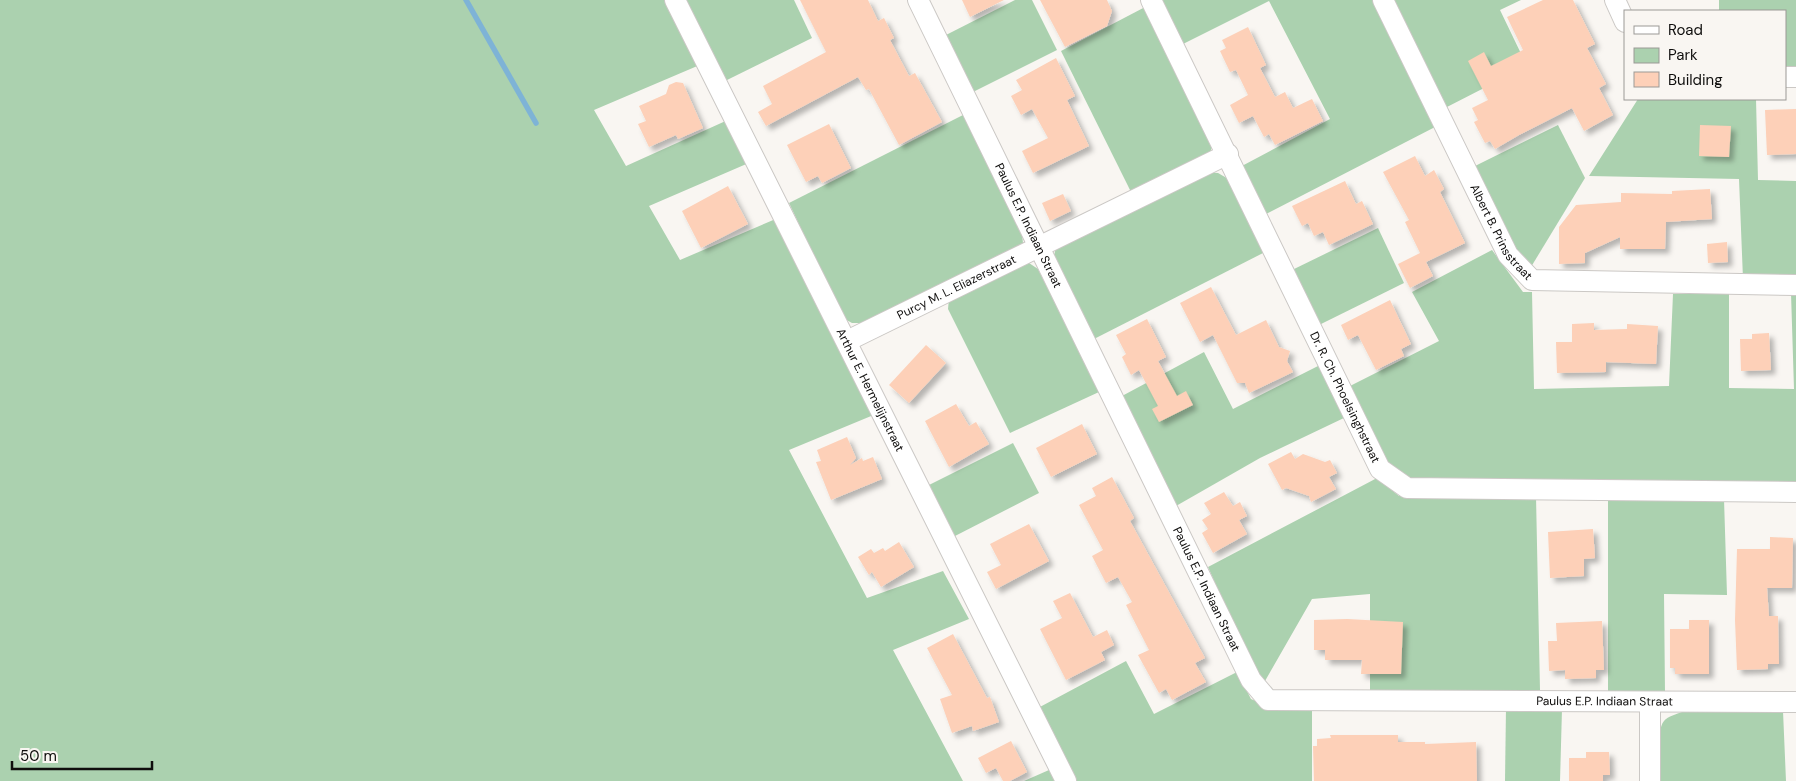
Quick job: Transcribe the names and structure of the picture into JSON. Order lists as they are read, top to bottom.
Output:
{
  "streets": {
    "street": [
      "Paulus E.P. Indiaan Straat",
      "Albert B. Prinsstraat",
      "Purcy M. L. Eliazerstraat",
      "Arthur E. Hermelijnstraat",
      "Dr. R. Ch. Phoelsinghstraat"
    ]
  },
  "crossings": [
    ["Paulus E.P. Indiaan Straat", "Purcy M. L. Eliazerstraat"],
    ["Purcy M. L. Eliazerstraat", "Arthur E. Hermelijnstraat"],
    ["Purcy M. L. Eliazerstraat", "Dr. R. Ch. Phoelsinghstraat"]
  ],
  "legend": ["Road", "Park", "Building"],
  "scale_bar": "50 m"
}
